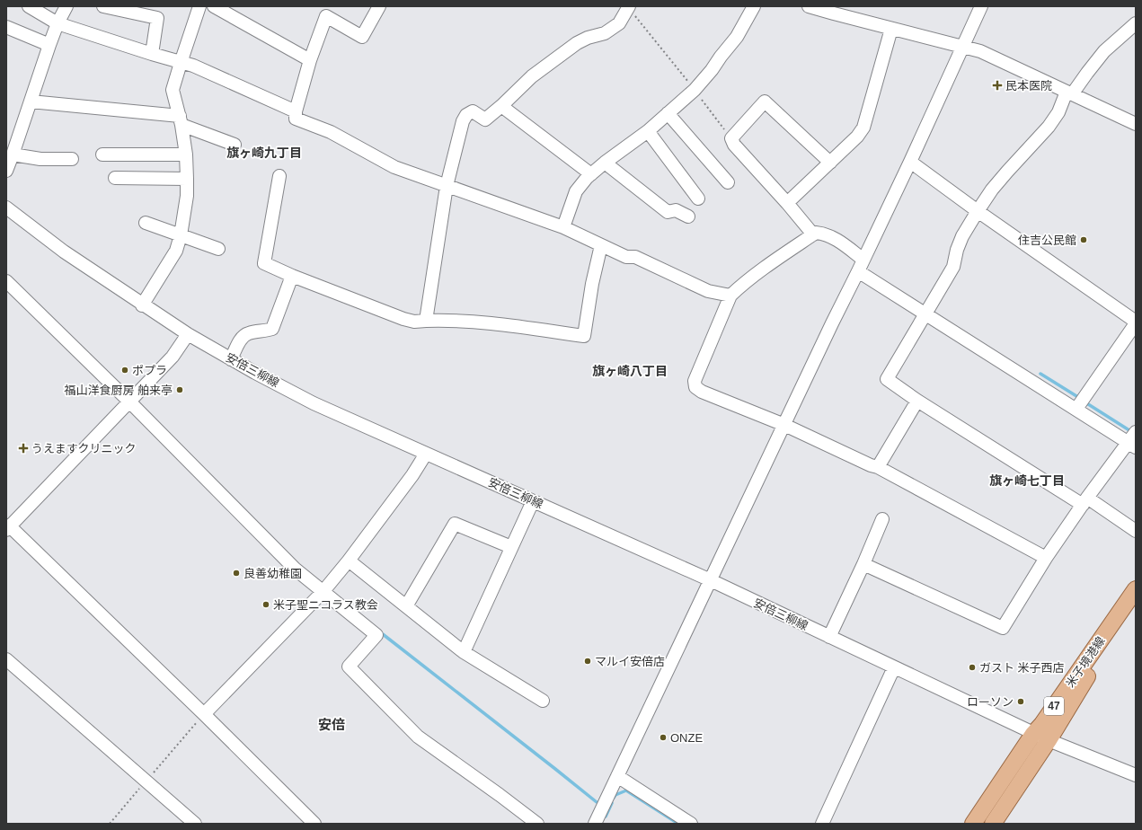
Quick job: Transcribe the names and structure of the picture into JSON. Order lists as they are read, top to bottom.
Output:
{
  "streets": {
    "main road": ["米子境港線", "47"],
    "street": ["安倍三柳線"]
  },
  "crossings": [
    ["安倍三柳線", "米子境港線"]
  ],
  "districts": [
    "旗ヶ崎九丁目",
    "旗ヶ崎八丁目",
    "旗ヶ崎七丁目",
    "安倍"
  ],
  "places": {
    "health": ["民本医院", "うえますクリニック"],
    "other": [
      "住吉公民館",
      "ポプラ",
      "福山洋食厨房 舶来亭",
      "良善幼稚園",
      "米子聖ニコラス教会",
      "マルイ安倍店",
      "ガスト 米子西店",
      "ローソン",
      "ONZE"
    ]
  }
}
